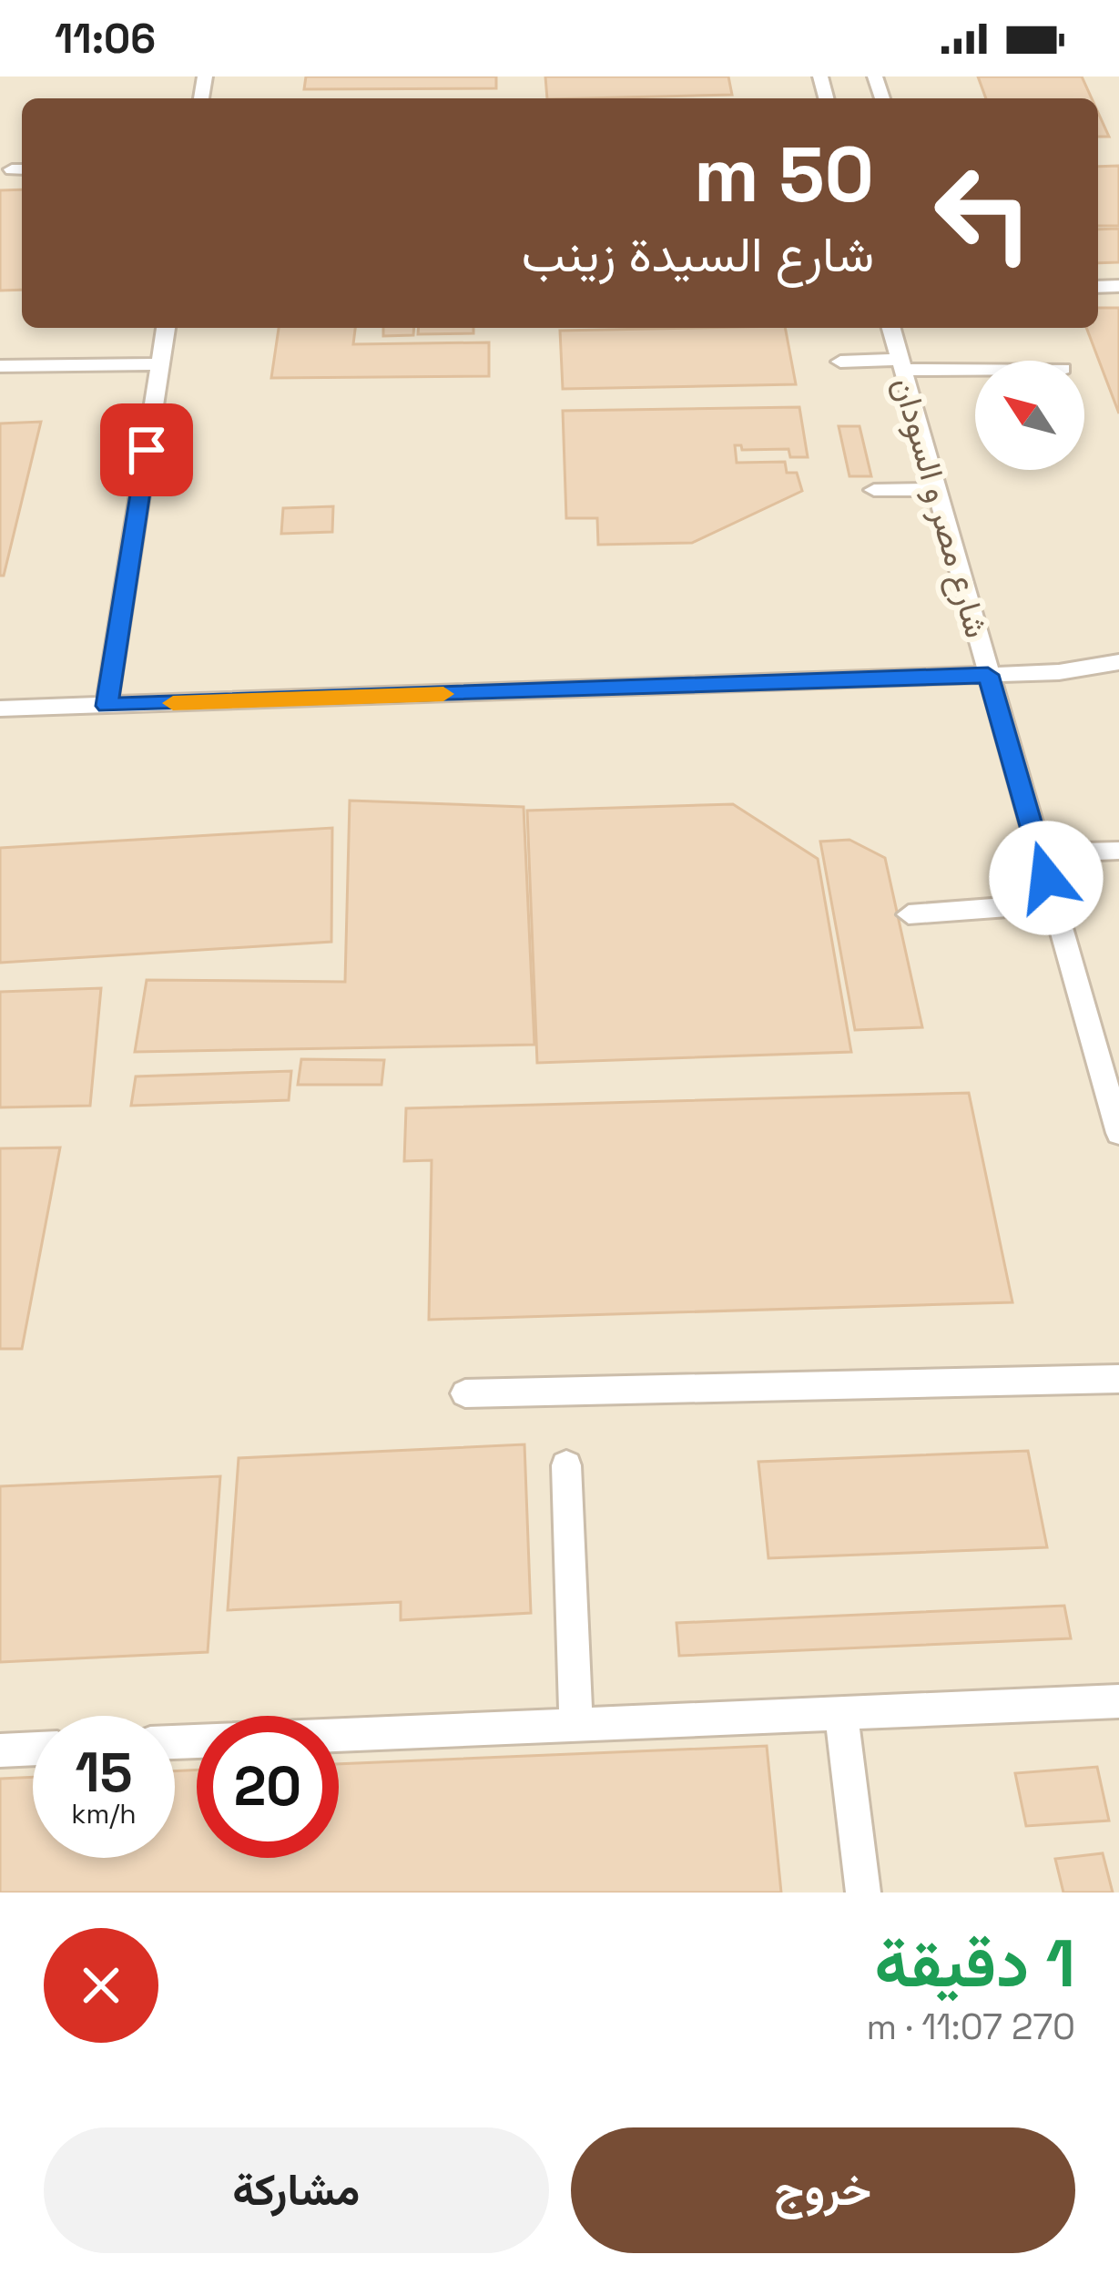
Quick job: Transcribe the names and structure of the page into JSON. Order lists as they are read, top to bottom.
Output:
{
  "streets": {
    "lane": ["شارع مصر و السودان"]
  },
  "north": "top left",
  "page": {
    "status": "11:06",
    "turn": ["50 m", "شارع السيدة زينب"],
    "speed": "15 km/h",
    "limit": "20",
    "heading": ["1 دقيقة", "270 m · 11:07"],
    "buttons": ["خروج", "مشاركة"]
  }
}
